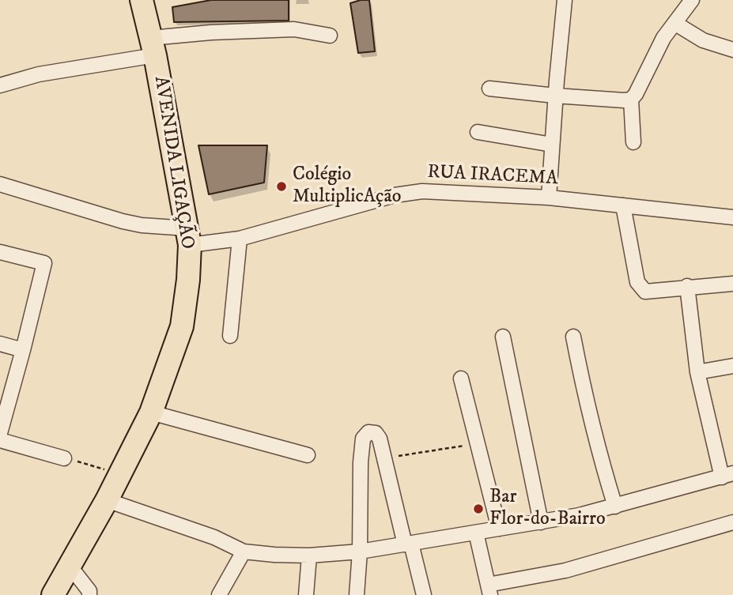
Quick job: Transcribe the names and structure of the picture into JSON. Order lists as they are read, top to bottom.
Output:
{
  "streets": {
    "main road": ["AVENIDA LIGAÇÃO"],
    "street": ["RUA IRACEMA"]
  },
  "crossings": [
    ["AVENIDA LIGAÇÃO", "RUA IRACEMA"]
  ],
  "places": ["Colégio MultiplicAção", "Bar Flor-do-Bairro"]
}
